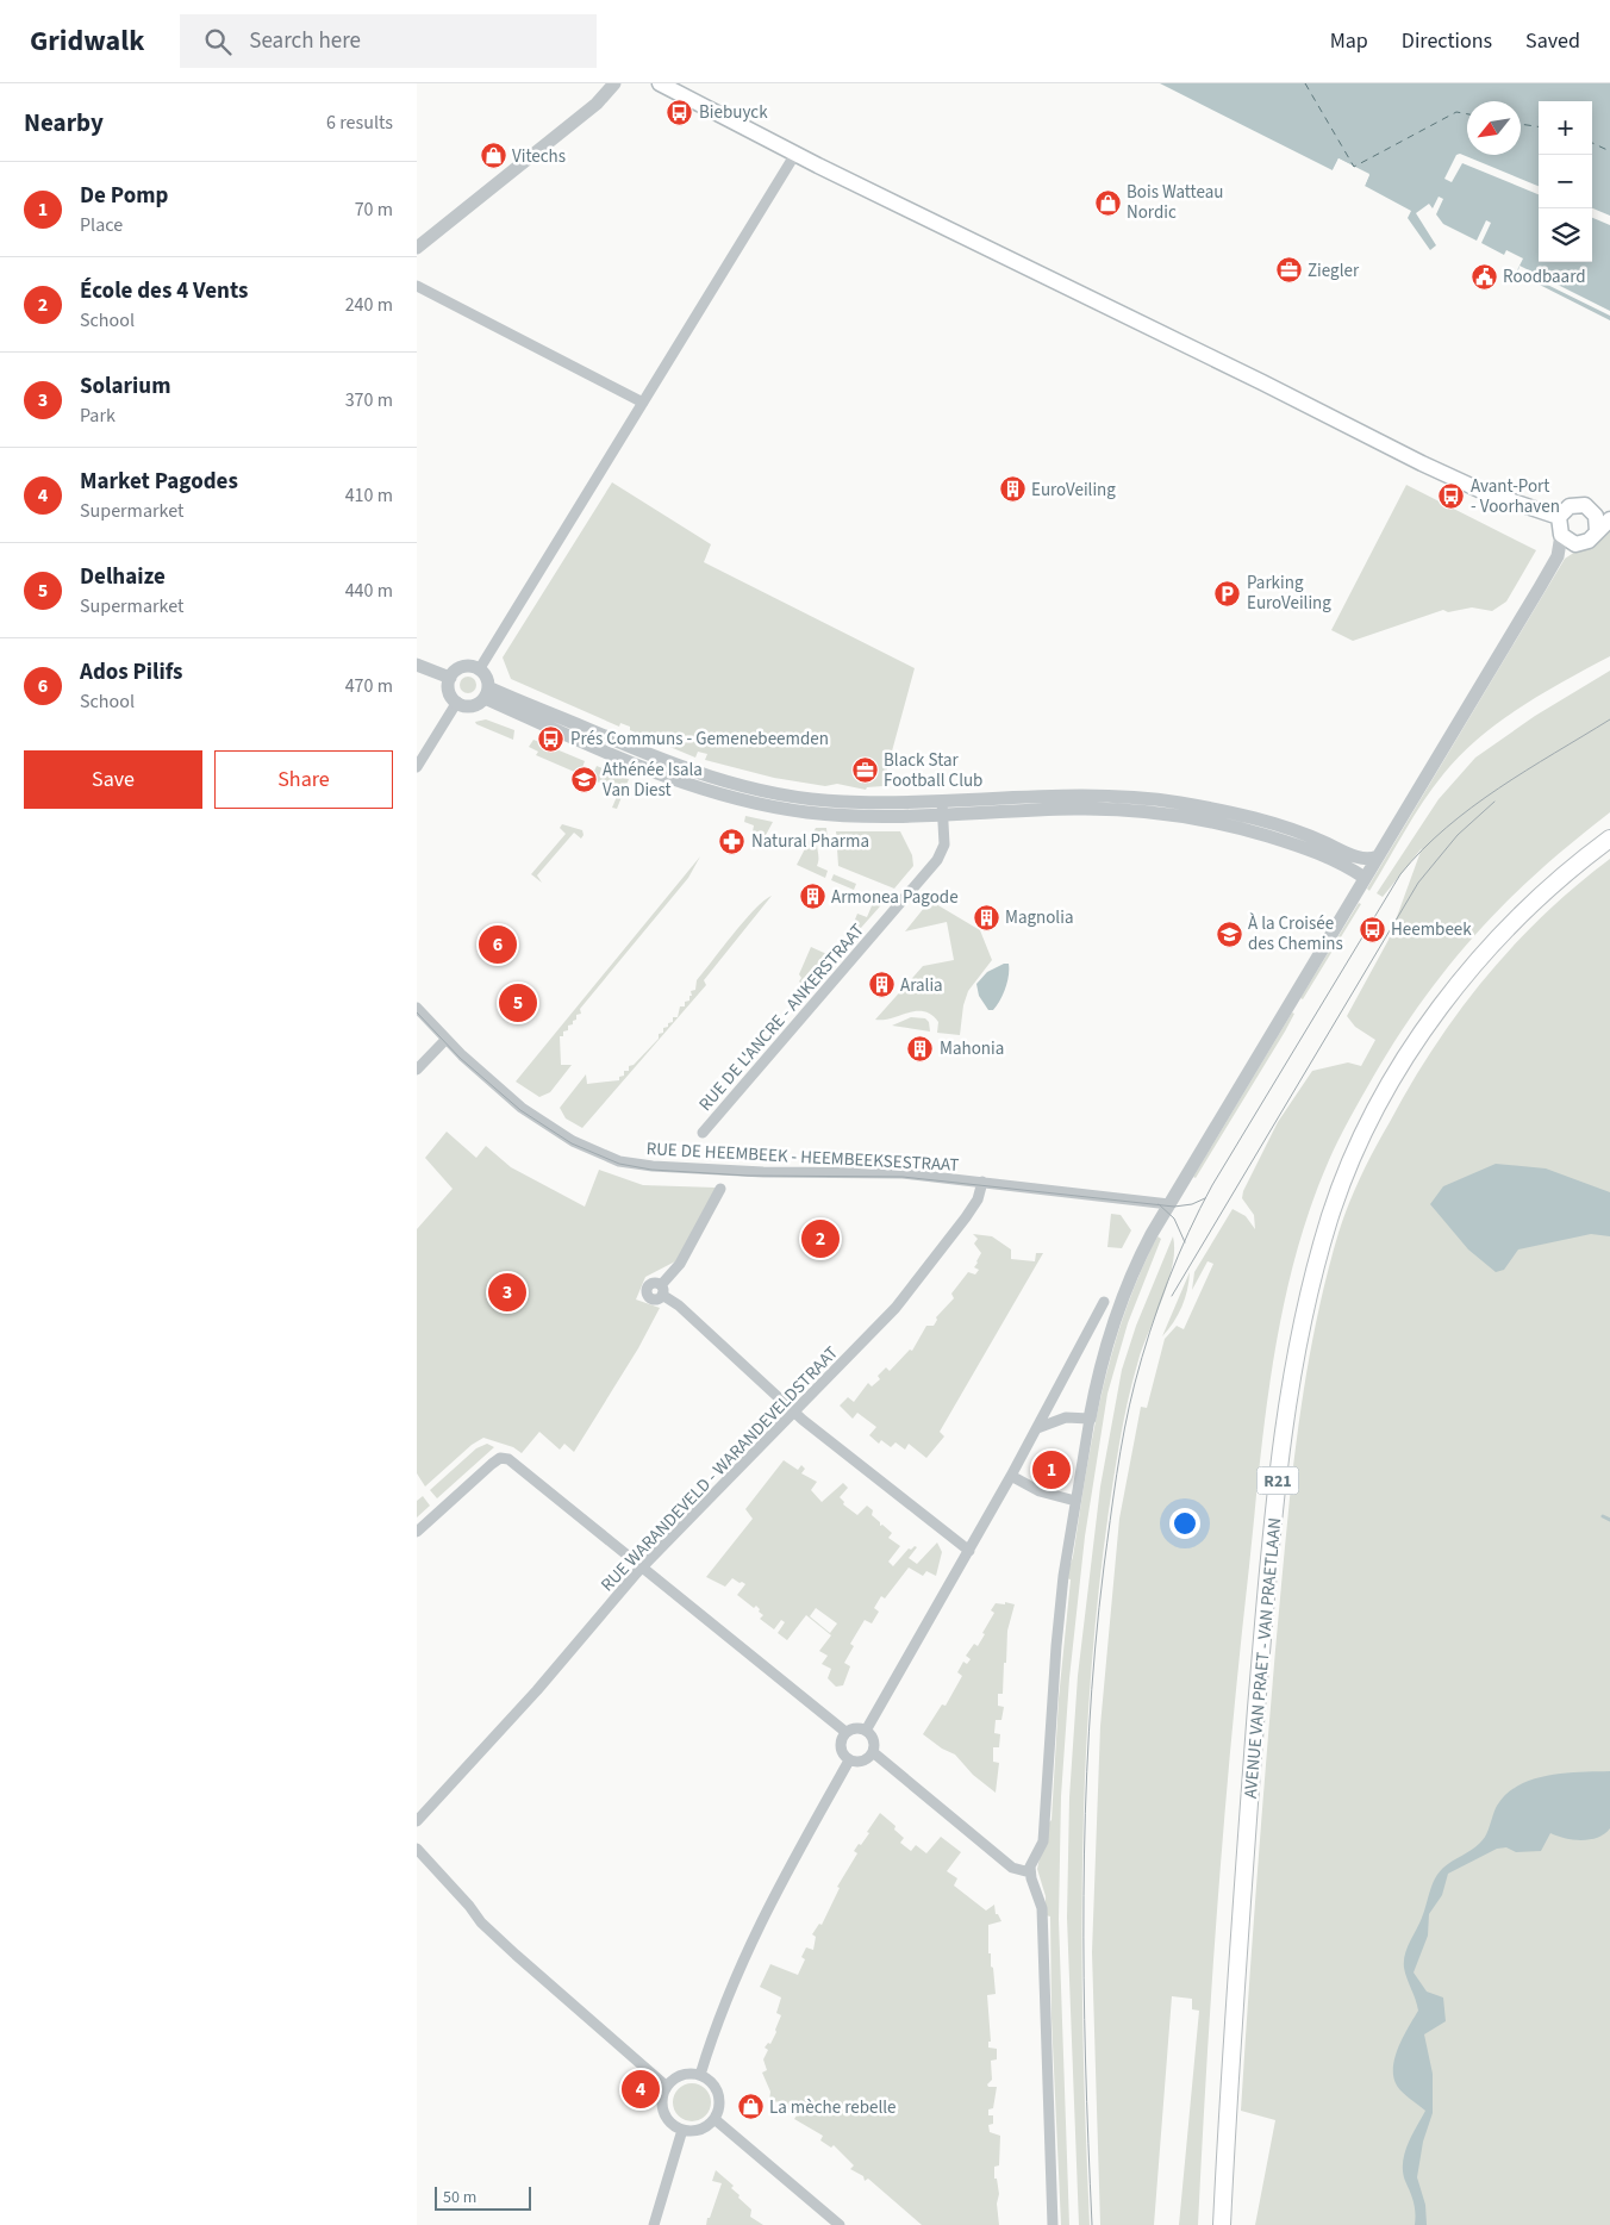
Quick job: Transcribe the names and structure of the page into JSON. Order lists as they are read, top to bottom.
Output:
{
  "streets": {
    "main road": ["R21", "AVENUE VAN PRAET - VAN PRAETLAAN"],
    "street": ["RUE DE L'ANCRE - ANKERSTRAAT", "RUE DE HEEMBEEK - HEEMBEEKSESTRAAT", "RUE WARANDEVELD - WARANDEVELDSTRAAT"]
  },
  "crossings": [
    ["RUE DE HEEMBEEK - HEEMBEEKSESTRAAT", "RUE WARANDEVELD - WARANDEVELDSTRAAT"]
  ],
  "places": {
    "bus stop": [
      "Biebuyck",
      "Avant-Port - Voorhaven",
      "Prés Communs - Gemenebeemden",
      "Heembeek"
    ],
    "shop": ["Vitechs", "Bois Watteau Nordic", "La mèche rebelle"],
    "office": ["Ziegler", "Black Star Football Club"],
    "public building": ["Roodbaard"],
    "building": [
      "EuroVeiling",
      "Armonea Pagode",
      "Magnolia",
      "Aralia",
      "Mahonia"
    ],
    "parking": ["Parking EuroVeiling"],
    "school or university": ["Athénée Isala Van Diest", "À la Croisée des Chemins"],
    "pharmacy": ["Natural Pharma"]
  },
  "scale_bar": "50 m",
  "north": "bottom left",
  "page": {
    "header": "Gridwalk",
    "search": "Search here",
    "nav": ["Map", "Directions", "Saved"],
    "heading": ["Nearby", "6 results"],
    "map_buttons": ["+", "−"],
    "list": [
      {
        "mark": "1",
        "name": "De Pomp",
        "note": "Place",
        "value": "70 m"
      },
      {
        "mark": "2",
        "name": "École des 4 Vents",
        "note": "School",
        "value": "240 m"
      },
      {
        "mark": "3",
        "name": "Solarium",
        "note": "Park",
        "value": "370 m"
      },
      {
        "mark": "4",
        "name": "Market Pagodes",
        "note": "Supermarket",
        "value": "410 m"
      },
      {
        "mark": "5",
        "name": "Delhaize",
        "note": "Supermarket",
        "value": "440 m"
      },
      {
        "mark": "6",
        "name": "Ados Pilifs",
        "note": "School",
        "value": "470 m"
      }
    ],
    "buttons": ["Save", "Share"],
    "pins": [
      "6",
      "5",
      "2",
      "3",
      "1",
      "4"
    ],
    "scale": "50 m"
  }
}
